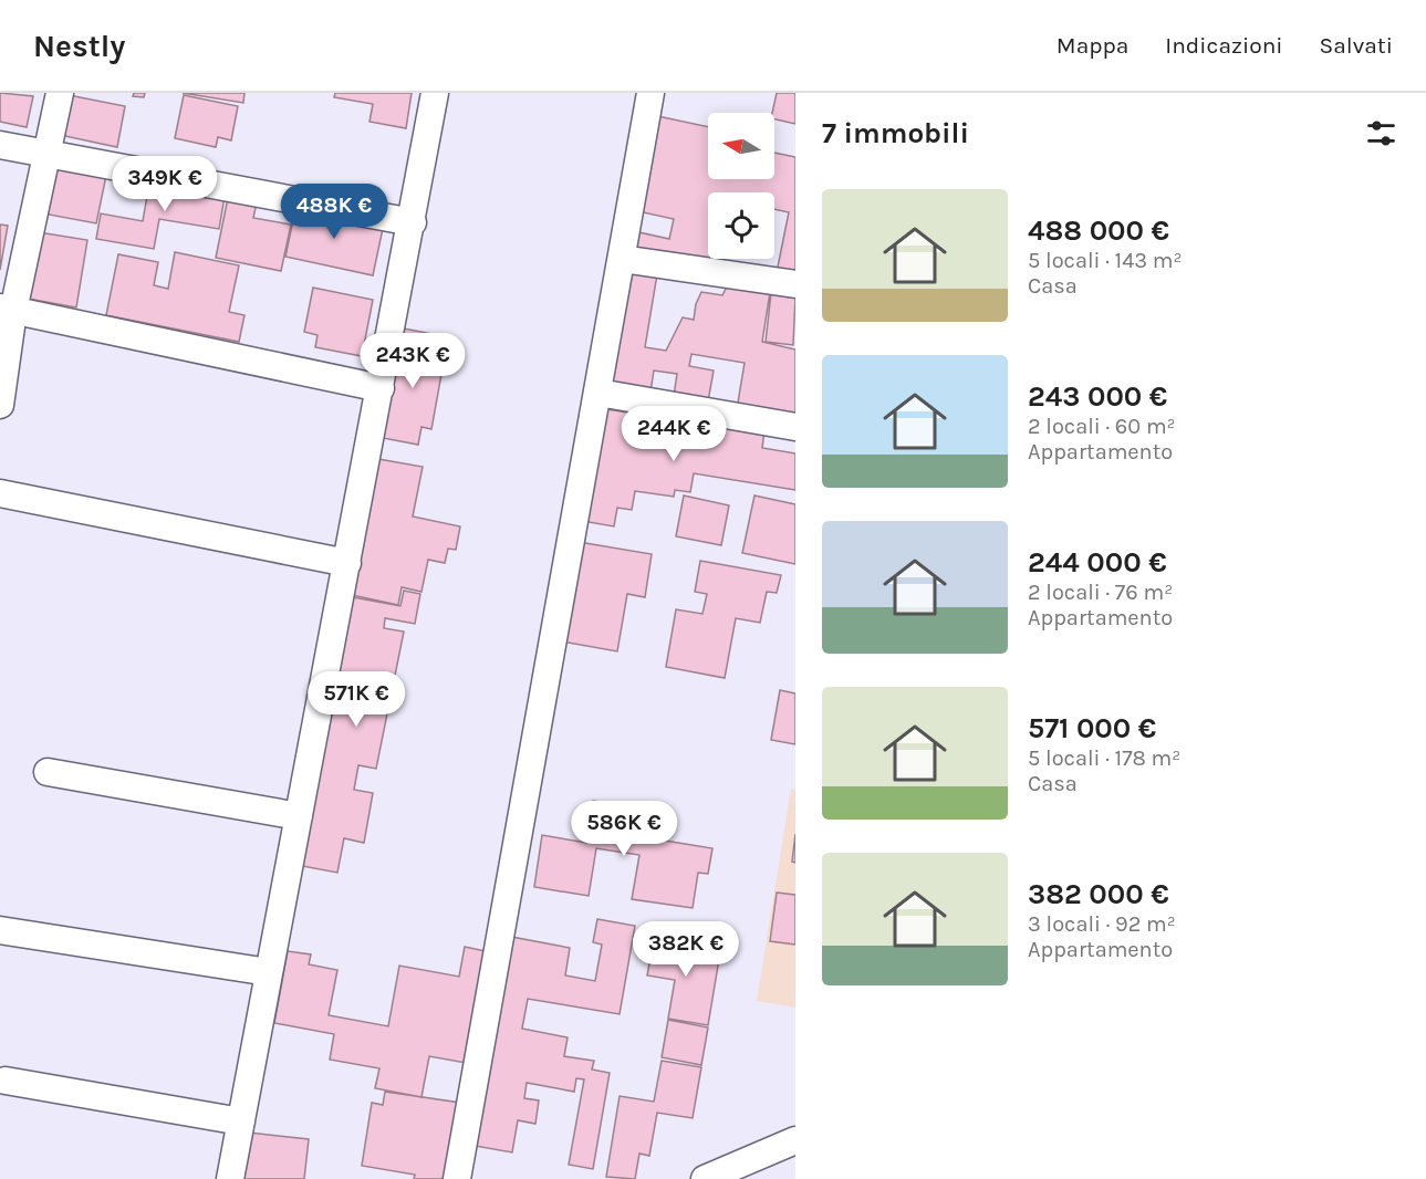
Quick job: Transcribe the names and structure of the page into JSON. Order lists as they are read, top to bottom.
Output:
{
  "north": "left",
  "page": {
    "header": "Nestly",
    "nav": ["Mappa", "Indicazioni", "Salvati"],
    "heading": "7 immobili",
    "price": [
      "349K €",
      "488K €",
      "243K €",
      "244K €",
      "571K €",
      "586K €",
      "382K €"
    ],
    "list": [
      {
        "name": "488 000 €",
        "note": "5 locali · 143 m² · Casa"
      },
      {
        "name": "243 000 €",
        "note": "2 locali · 60 m² · Appartamento"
      },
      {
        "name": "244 000 €",
        "note": "2 locali · 76 m² · Appartamento"
      },
      {
        "name": "571 000 €",
        "note": "5 locali · 178 m² · Casa"
      },
      {
        "name": "382 000 €",
        "note": "3 locali · 92 m² · Appartamento"
      }
    ]
  }
}
